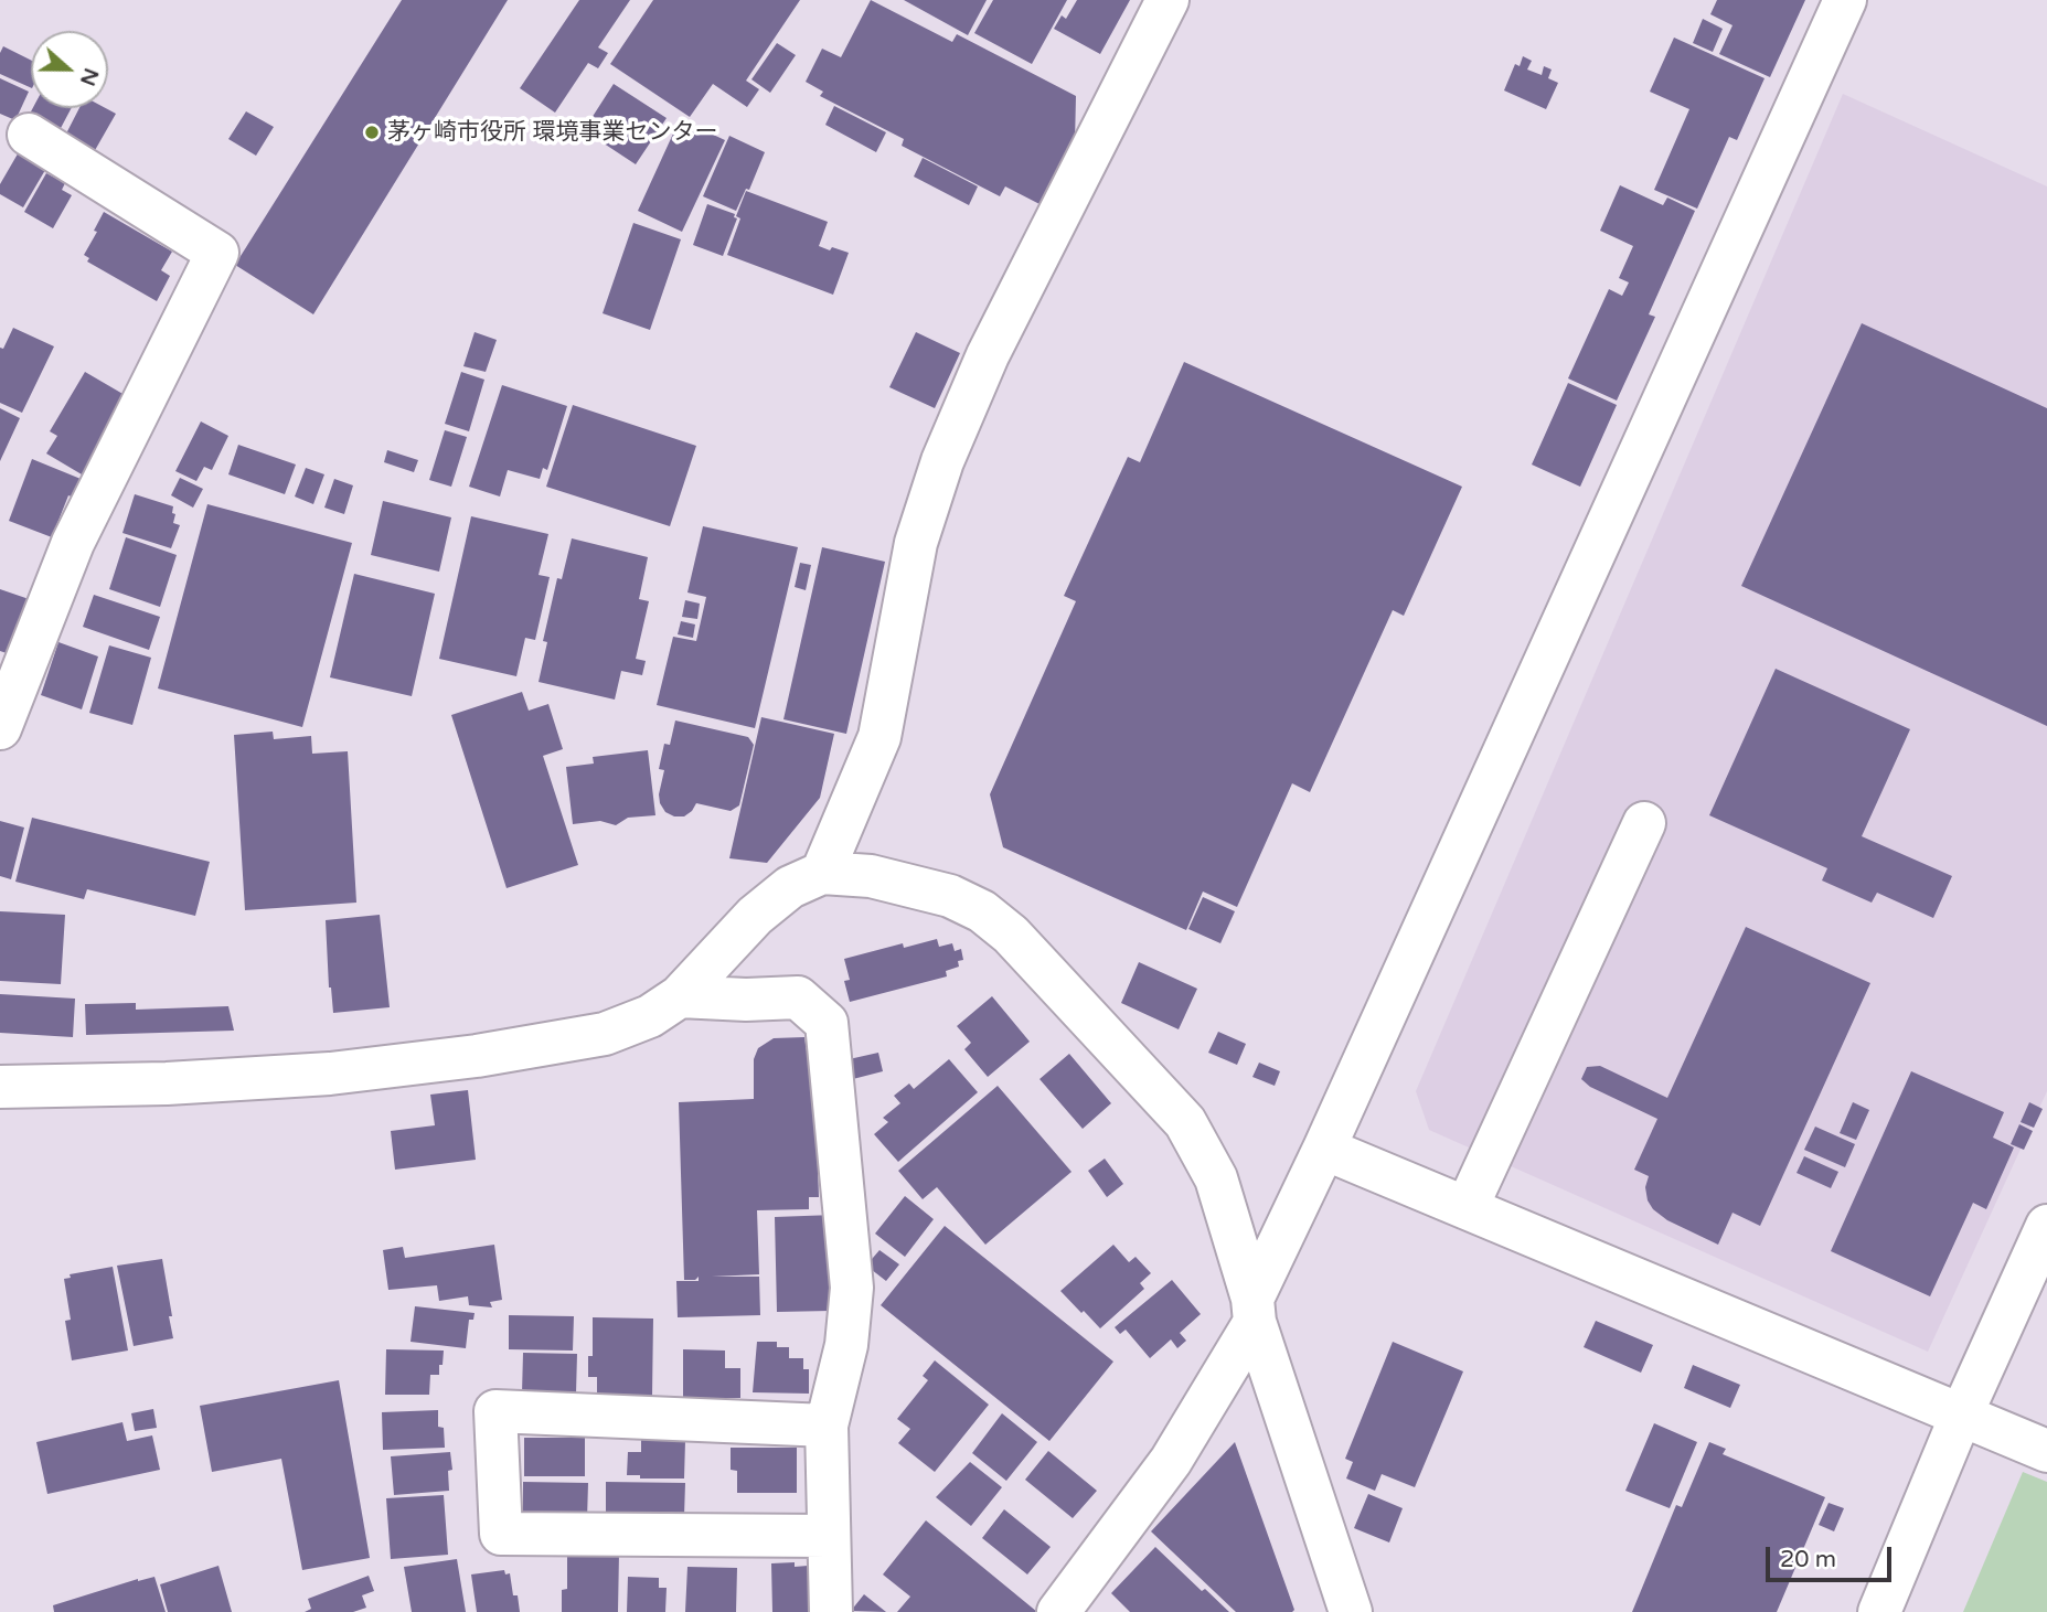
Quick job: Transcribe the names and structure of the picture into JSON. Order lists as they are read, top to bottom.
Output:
{
  "places": ["茅ヶ崎市役所 環境事業センター"],
  "scale_bar": "20 m",
  "north": "right"
}
